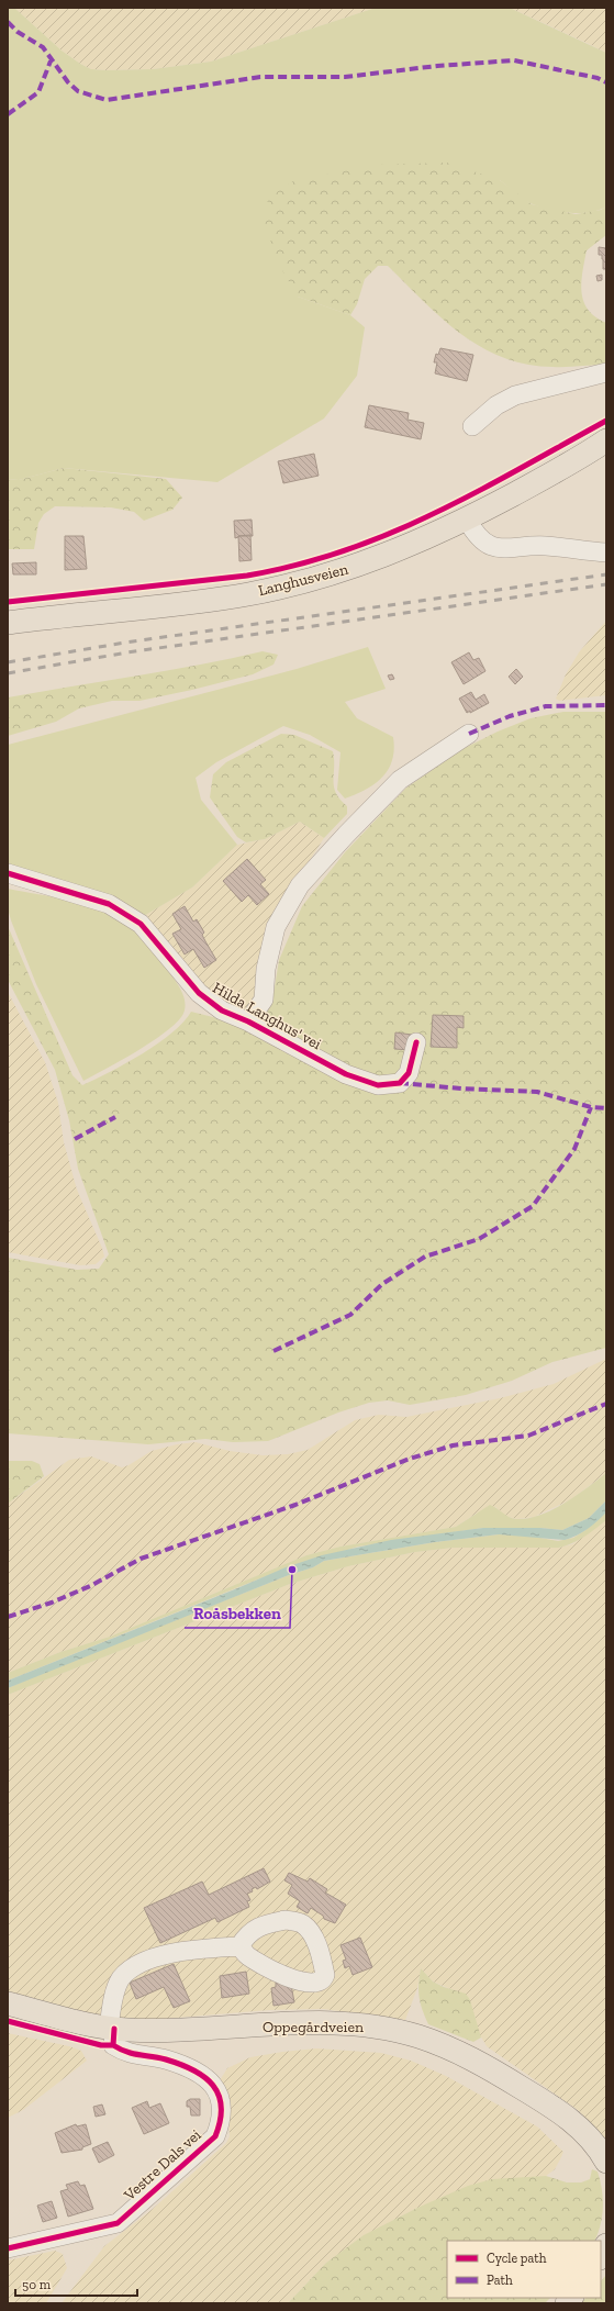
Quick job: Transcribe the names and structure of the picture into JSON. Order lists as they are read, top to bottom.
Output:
{
  "streets": {
    "main road": ["Langhusveien", "Oppegårdveien"],
    "street": ["Hilda Langhus' vei", "Vestre Dals vei"]
  },
  "crossings": [
    ["Oppegårdveien", "Vestre Dals vei"]
  ],
  "places": ["Roåsbekken"],
  "legend": ["Cycle path", "Path"],
  "scale_bar": "50 m"
}
